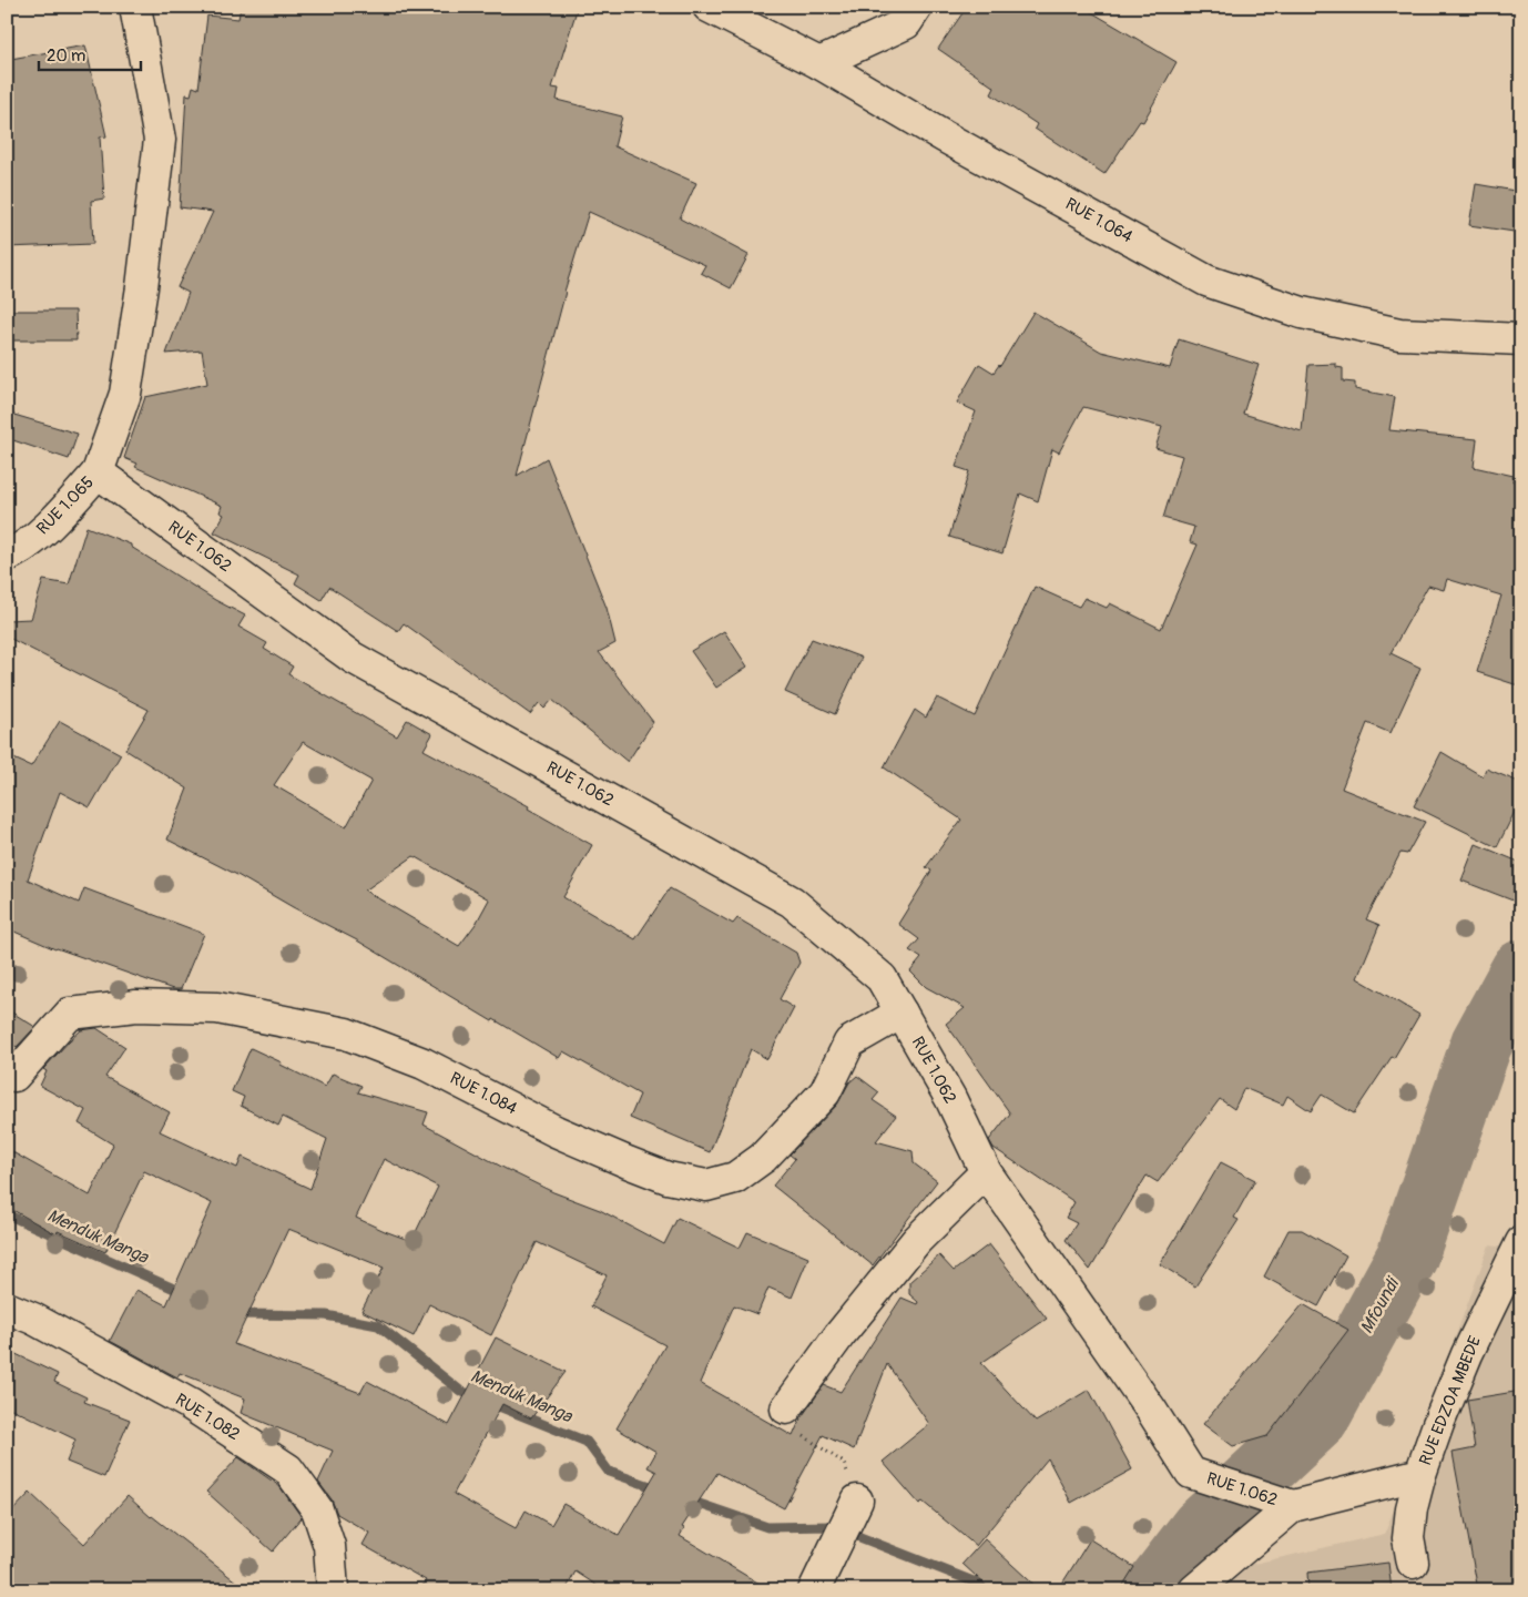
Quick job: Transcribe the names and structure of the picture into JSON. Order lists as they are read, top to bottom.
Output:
{
  "streets": {
    "street": [
      "RUE 1.064",
      "RUE 1.065",
      "RUE 1.062",
      "RUE 1.084",
      "RUE EDZOA MBEDE",
      "RUE 1.082"
    ]
  },
  "crossings": [
    ["RUE 1.065", "RUE 1.062"],
    ["RUE 1.062", "RUE 1.084"],
    ["RUE 1.062", "RUE EDZOA MBEDE"]
  ],
  "water": ["Menduk Manga", "Mfoundi"],
  "scale_bar": "20 m"
}
